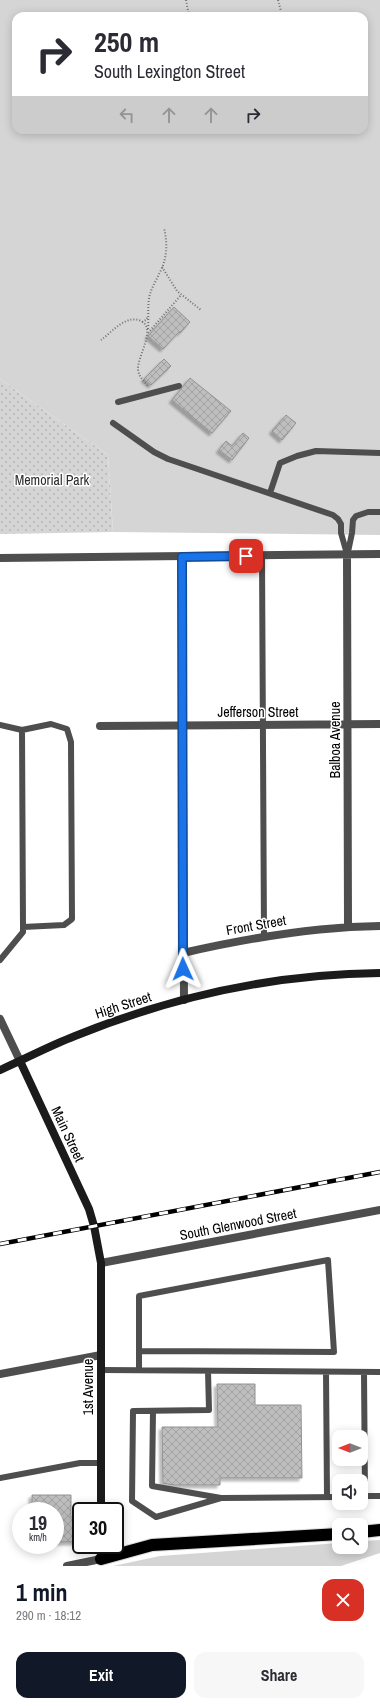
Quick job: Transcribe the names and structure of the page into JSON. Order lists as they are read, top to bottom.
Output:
{
  "streets": {
    "main road": ["High Street", "Main Street", "1st Avenue"],
    "street": [
      "Jefferson Street",
      "Balboa Avenue",
      "Front Street",
      "South Glenwood Street"
    ]
  },
  "crossings": [
    ["Jefferson Street", "Balboa Avenue"],
    ["Balboa Avenue", "Front Street"],
    ["High Street", "Main Street"],
    ["Main Street", "South Glenwood Street"],
    ["Main Street", "1st Avenue"],
    ["South Glenwood Street", "1st Avenue"]
  ],
  "parks": ["Memorial Park"],
  "north": "left",
  "page": {
    "turn": ["250 m", "South Lexington Street"],
    "speed": "19 km/h",
    "limit": "30",
    "heading": ["1 min", "290 m · 18:12"],
    "buttons": ["Exit", "Share"]
  }
}
